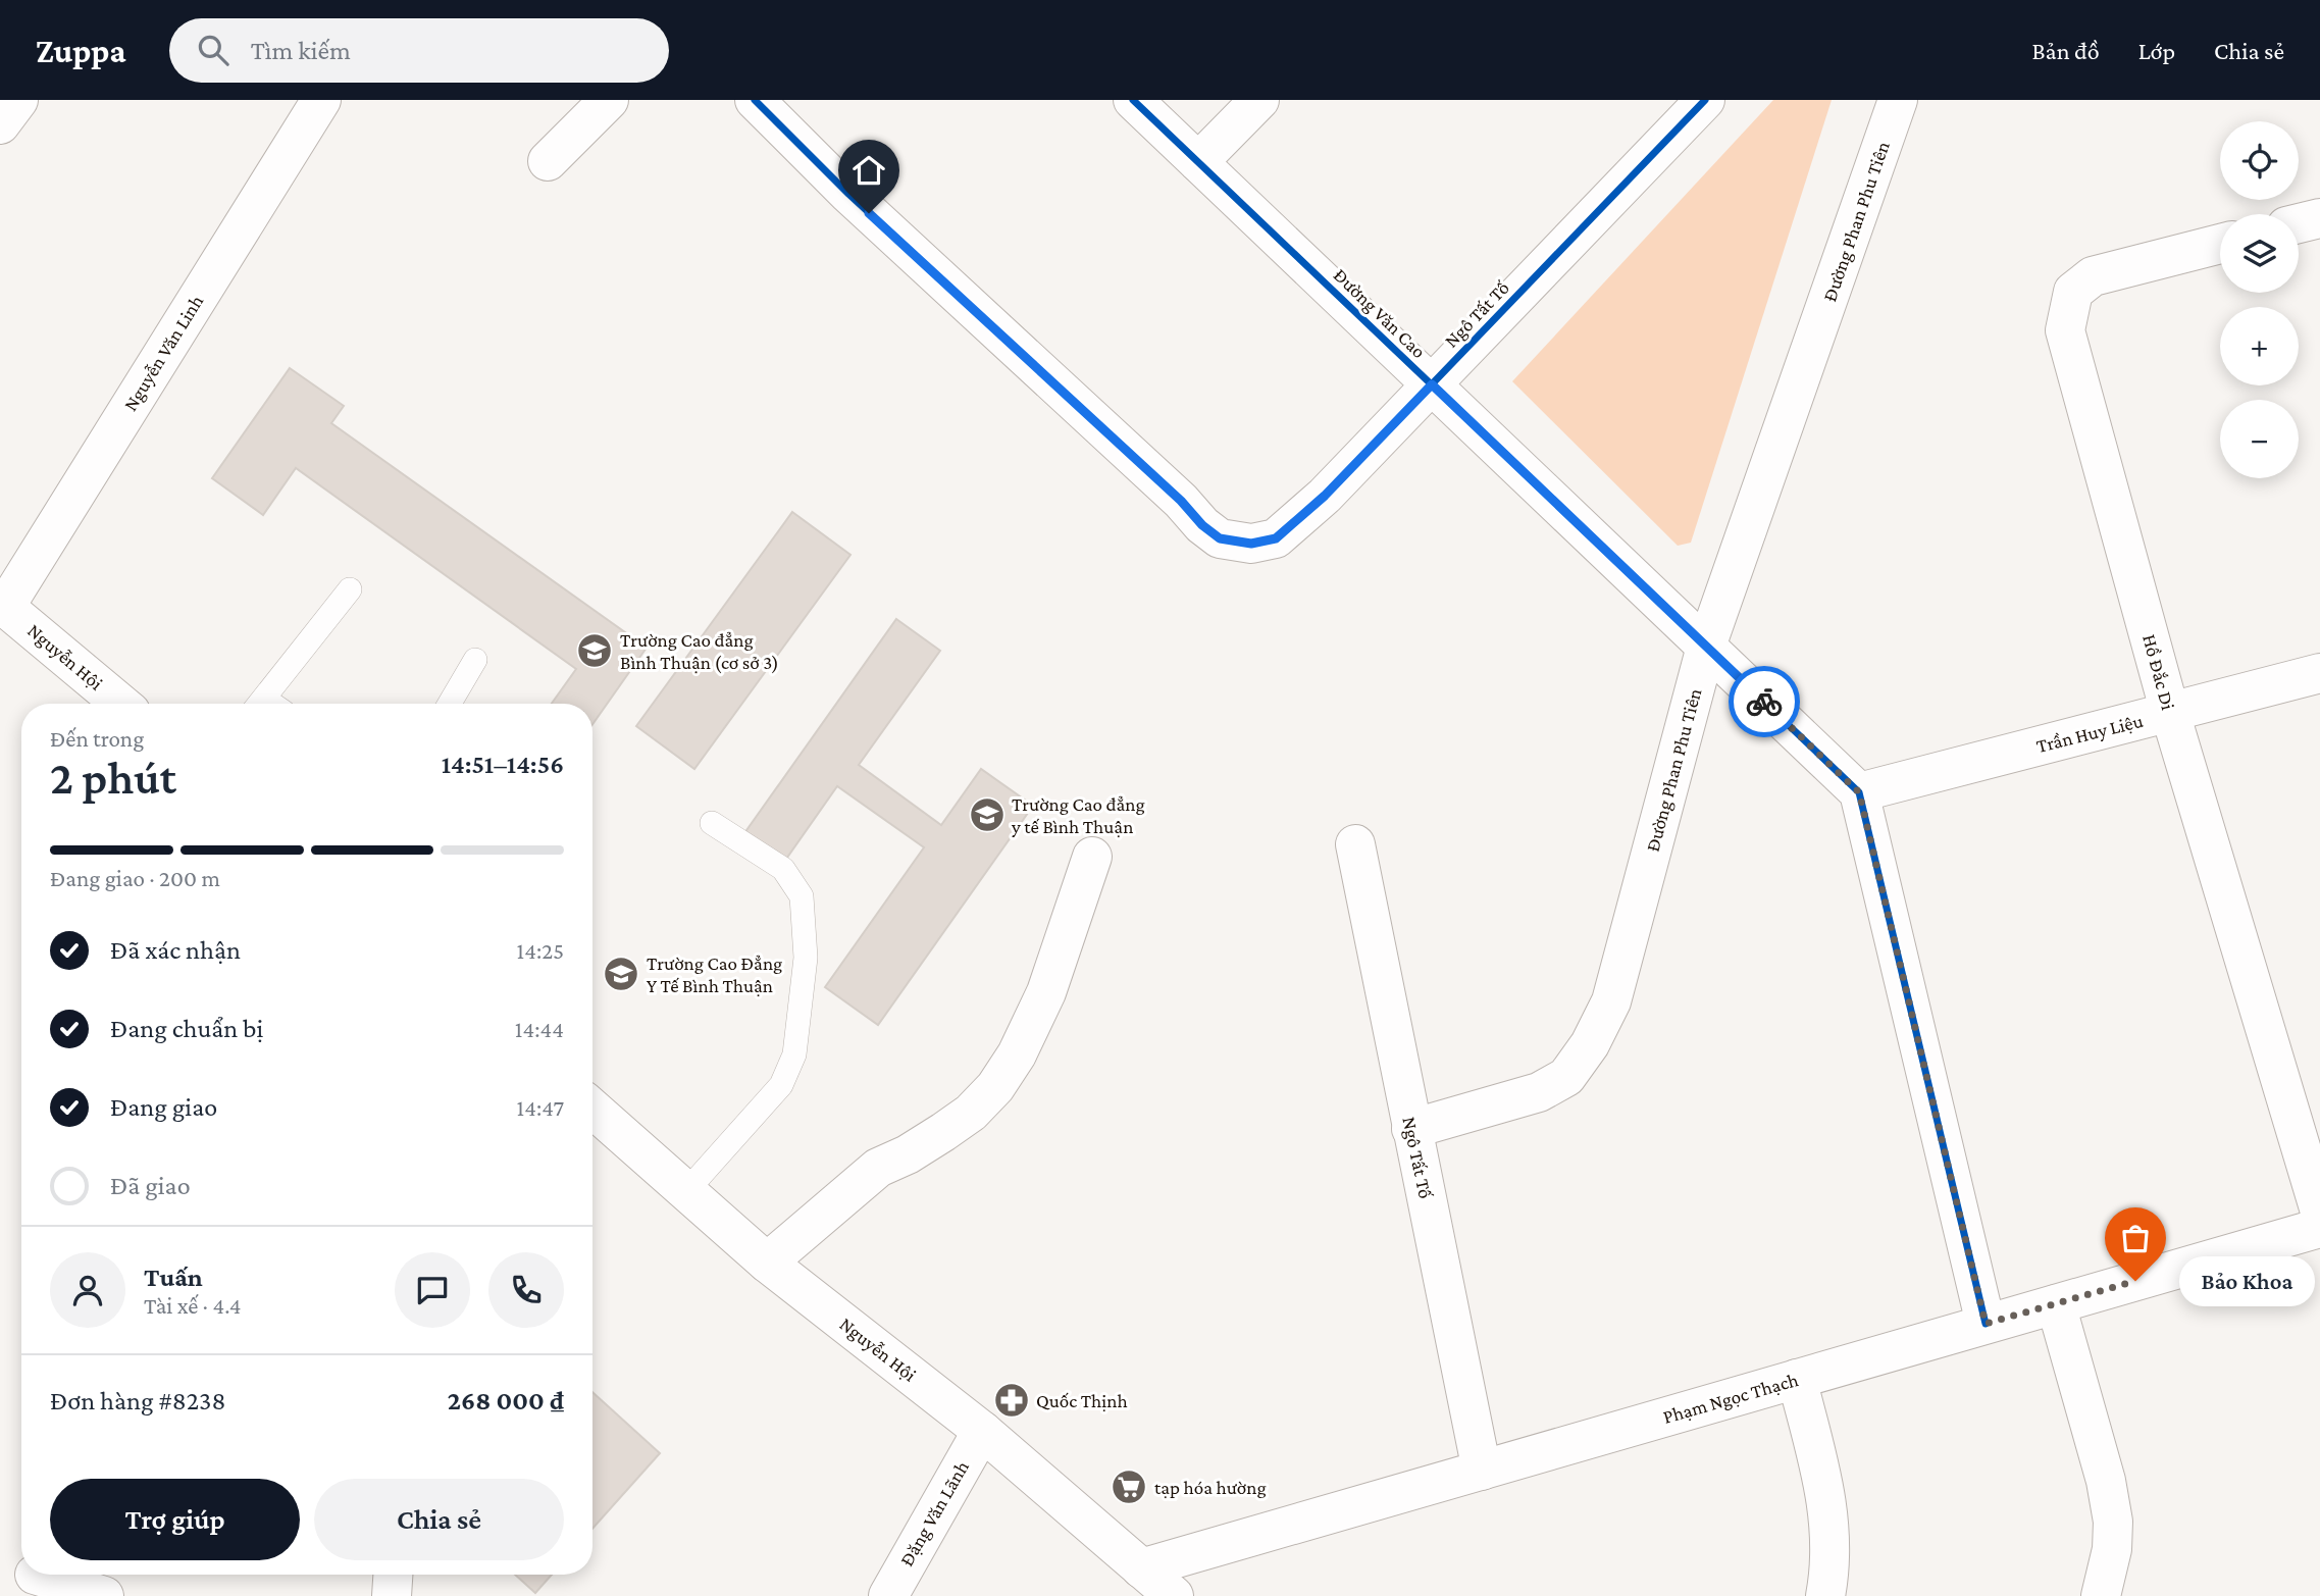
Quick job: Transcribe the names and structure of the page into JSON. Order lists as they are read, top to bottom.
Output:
{
  "streets": {
    "street": [
      "Đường Phan Phu Tiên",
      "Đường Văn Cao",
      "Ngô Tất Tố",
      "Nguyễn Văn Linh",
      "Nguyễn Hội",
      "Hồ Đắc Di",
      "Trần Huy Liệu",
      "Phạm Ngọc Thạch",
      "Đặng Văn Lãnh"
    ]
  },
  "crossings": [
    ["Đường Phan Phu Tiên", "Đường Văn Cao"],
    ["Đường Phan Phu Tiên", "Ngô Tất Tố"],
    ["Đường Văn Cao", "Ngô Tất Tố"],
    ["Đường Văn Cao", "Trần Huy Liệu"],
    ["Ngô Tất Tố", "Phạm Ngọc Thạch"],
    ["Nguyễn Văn Linh", "Nguyễn Hội"],
    ["Nguyễn Hội", "Phạm Ngọc Thạch"],
    ["Nguyễn Hội", "Đặng Văn Lãnh"],
    ["Hồ Đắc Di", "Trần Huy Liệu"]
  ],
  "places": {
    "school or university": ["Trường Cao đẳng Bình Thuận (cơ sở 3)", "Trường Cao đẳng y tế Bình Thuận", "Trường Cao Đẳng Y Tế Bình Thuận"],
    "other": ["Bảo Khoa"],
    "pharmacy": ["Quốc Thịnh"],
    "supermarket": ["tạp hóa hường"]
  },
  "page": {
    "header": "Zuppa",
    "search": "Tìm kiếm",
    "nav": ["Bản đồ", "Lớp", "Chia sẻ"],
    "map_buttons": ["+", "−"],
    "heading": ["2 phút", "Đến trong", "14:51–14:56"],
    "panel": [
      "Tuấn",
      "Tài xế · 4.4",
      "Đơn hàng #8238",
      "268 000 ₫"
    ],
    "bar": "Đang giao · 200 m",
    "list": [
      ["Đã xác nhận", "14:25"],
      ["Đang chuẩn bị", "14:44"],
      ["Đang giao", "14:47"],
      "Đã giao"
    ],
    "bubble": "Bảo Khoa",
    "buttons": ["Trợ giúp", "Chia sẻ"]
  }
}
